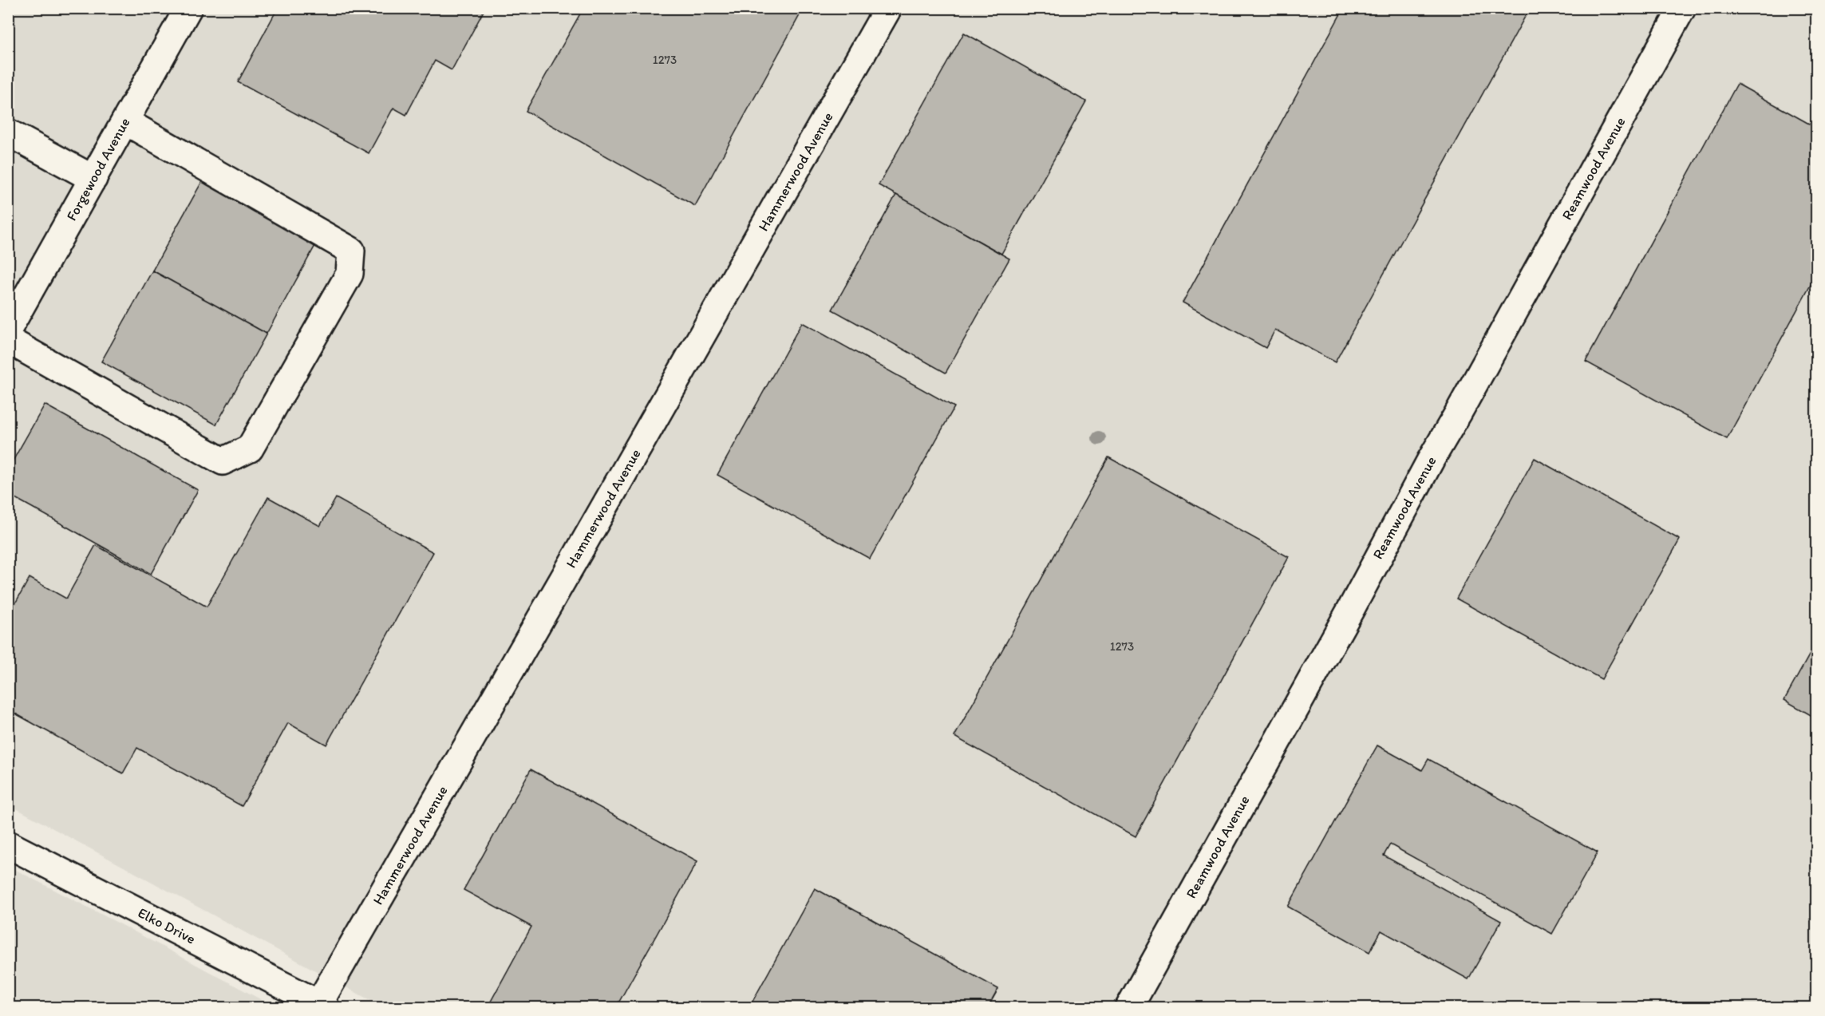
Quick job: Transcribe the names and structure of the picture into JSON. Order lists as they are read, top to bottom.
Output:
{
  "streets": {
    "street": [
      "Reamwood Avenue",
      "Forgewood Avenue",
      "Hammerwood Avenue",
      "Elko Drive"
    ]
  },
  "crossings": [
    ["Hammerwood Avenue", "Elko Drive"]
  ],
  "house_numbers": ["1273", "1273"]
}
